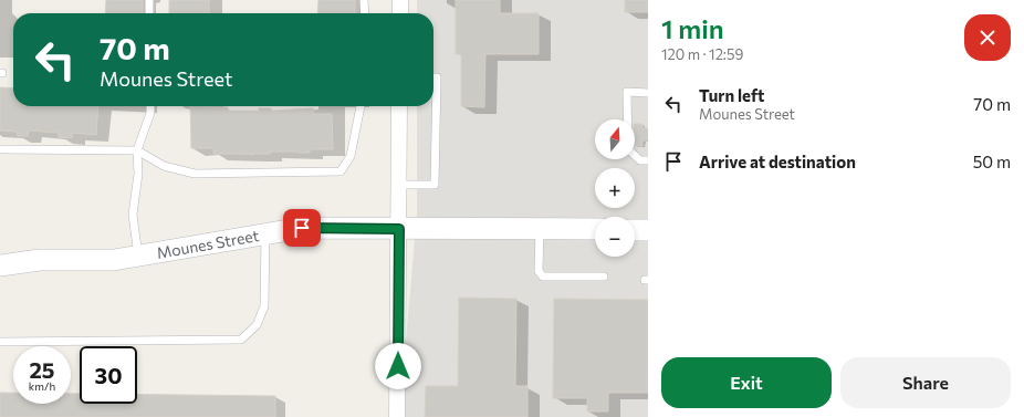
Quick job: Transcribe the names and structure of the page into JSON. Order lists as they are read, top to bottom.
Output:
{
  "streets": {
    "main road": ["Mounes Street"]
  },
  "north": "top",
  "page": {
    "heading": ["1 min", "120 m · 12:59"],
    "turn": ["70 m", "Mounes Street"],
    "list": [
      {
        "name": "Turn left",
        "note": "Mounes Street",
        "value": "70 m"
      },
      {
        "name": "Arrive at destination",
        "value": "50 m"
      }
    ],
    "map_buttons": ["+", "−"],
    "speed": "25 km/h",
    "limit": "30",
    "buttons": ["Exit", "Share"]
  }
}
